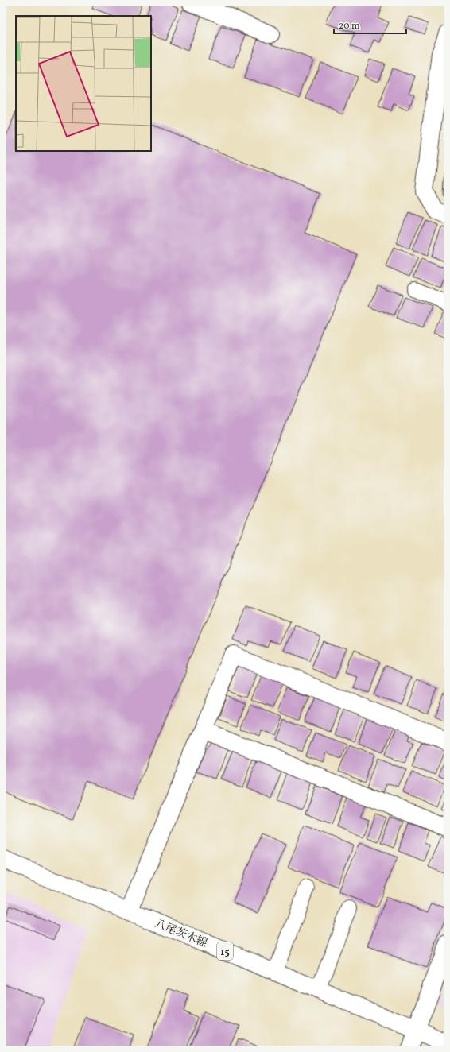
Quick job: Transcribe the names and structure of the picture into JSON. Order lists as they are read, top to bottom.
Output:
{
  "streets": {
    "street": ["八尾茨木線", "15"]
  },
  "scale_bar": "20 m"
}
